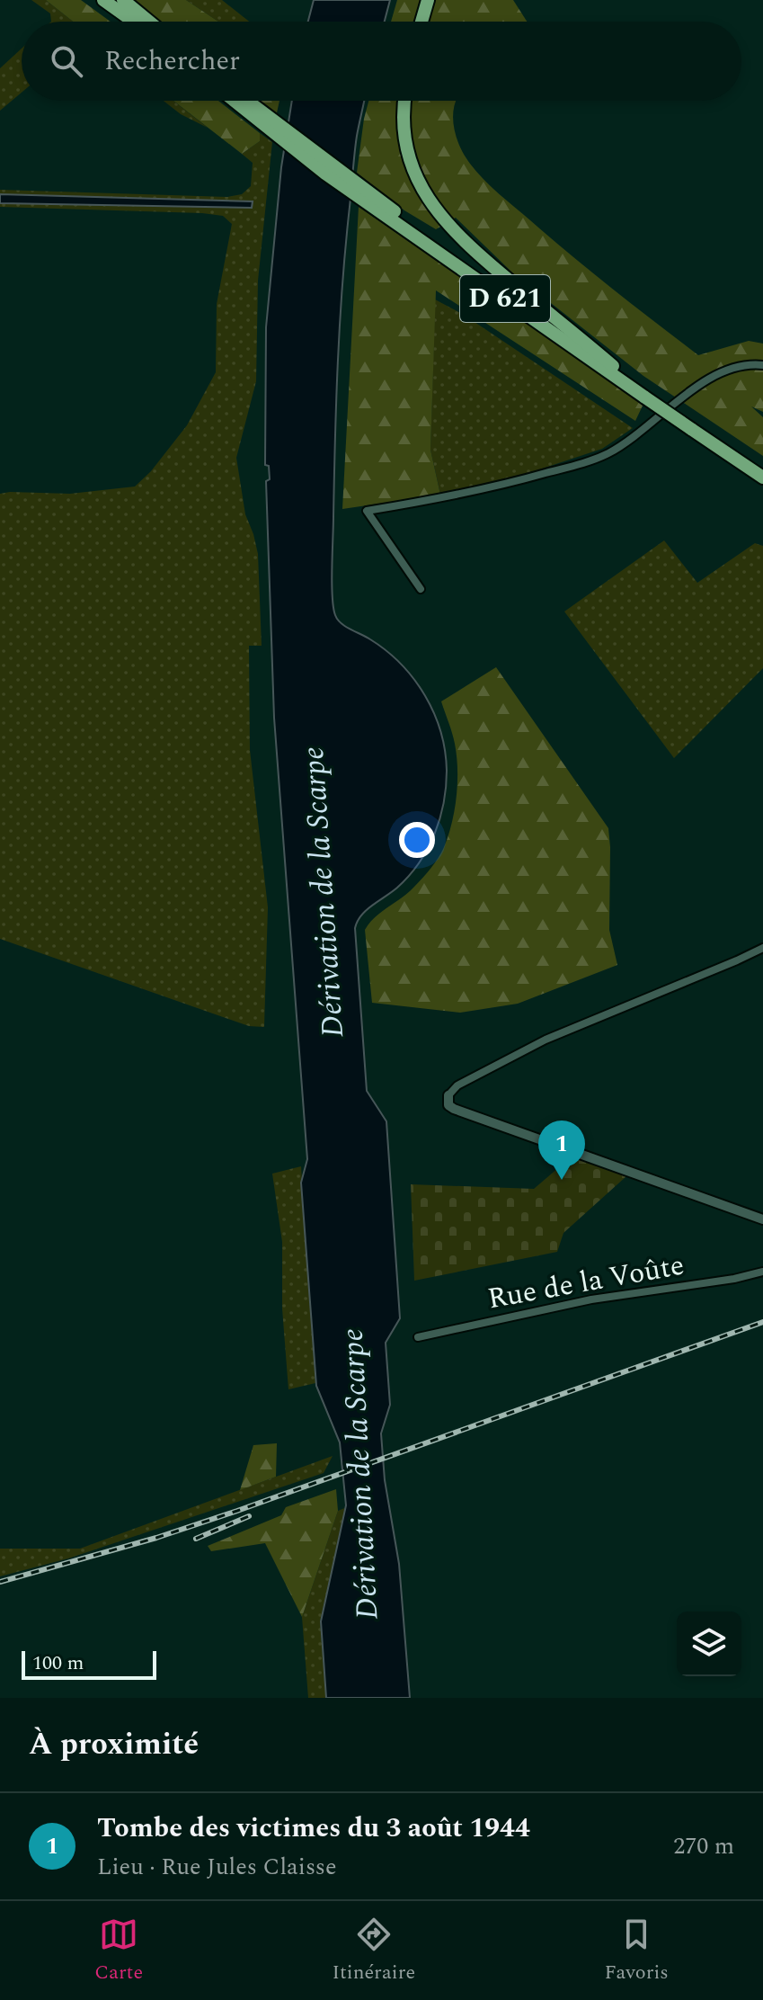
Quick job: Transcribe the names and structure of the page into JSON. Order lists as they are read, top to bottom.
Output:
{
  "streets": {
    "highway": ["D 621"],
    "street": ["Rue de la Voûte"]
  },
  "water": ["Dérivation de la Scarpe"],
  "scale_bar": "100 m",
  "page": {
    "search": "Rechercher",
    "pins": "1",
    "scale": "100 m",
    "heading": "À proximité",
    "list": [
      {
        "mark": "1",
        "name": "Tombe des victimes du 3 août 1944",
        "note": "Lieu · Rue Jules Claisse",
        "value": "270 m"
      }
    ],
    "nav": ["Carte", "Itinéraire", "Favoris"]
  }
}
